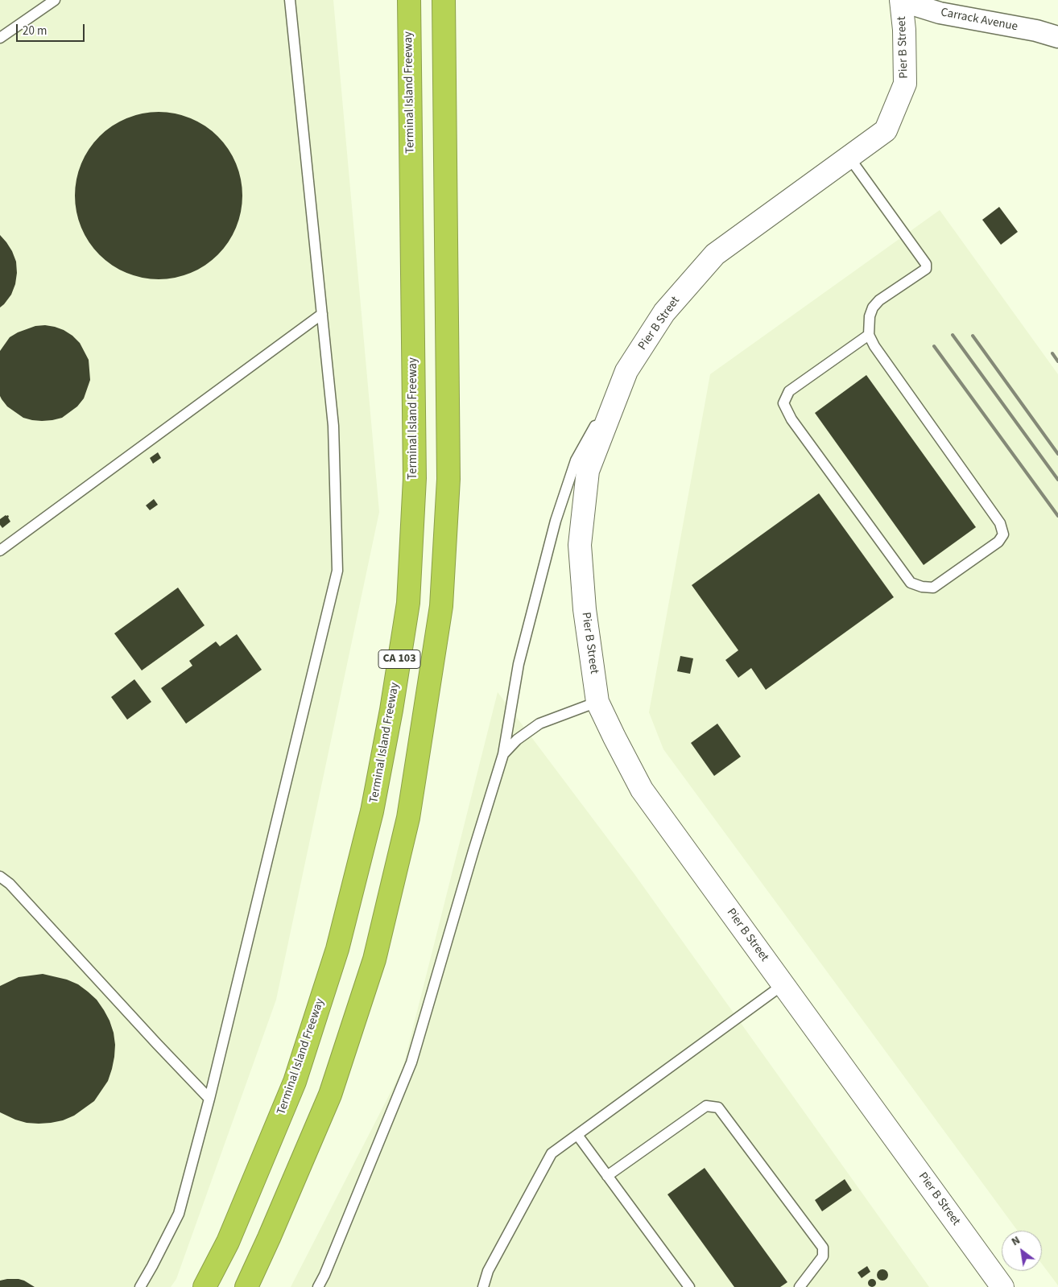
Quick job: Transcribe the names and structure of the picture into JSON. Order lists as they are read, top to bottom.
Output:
{
  "streets": {
    "highway": ["Terminal Island Freeway", "CA 103"],
    "street": ["Carrack Avenue", "Pier B Street"]
  },
  "crossings": [
    ["Carrack Avenue", "Pier B Street"]
  ],
  "scale_bar": "20 m",
  "north": "top left"
}
